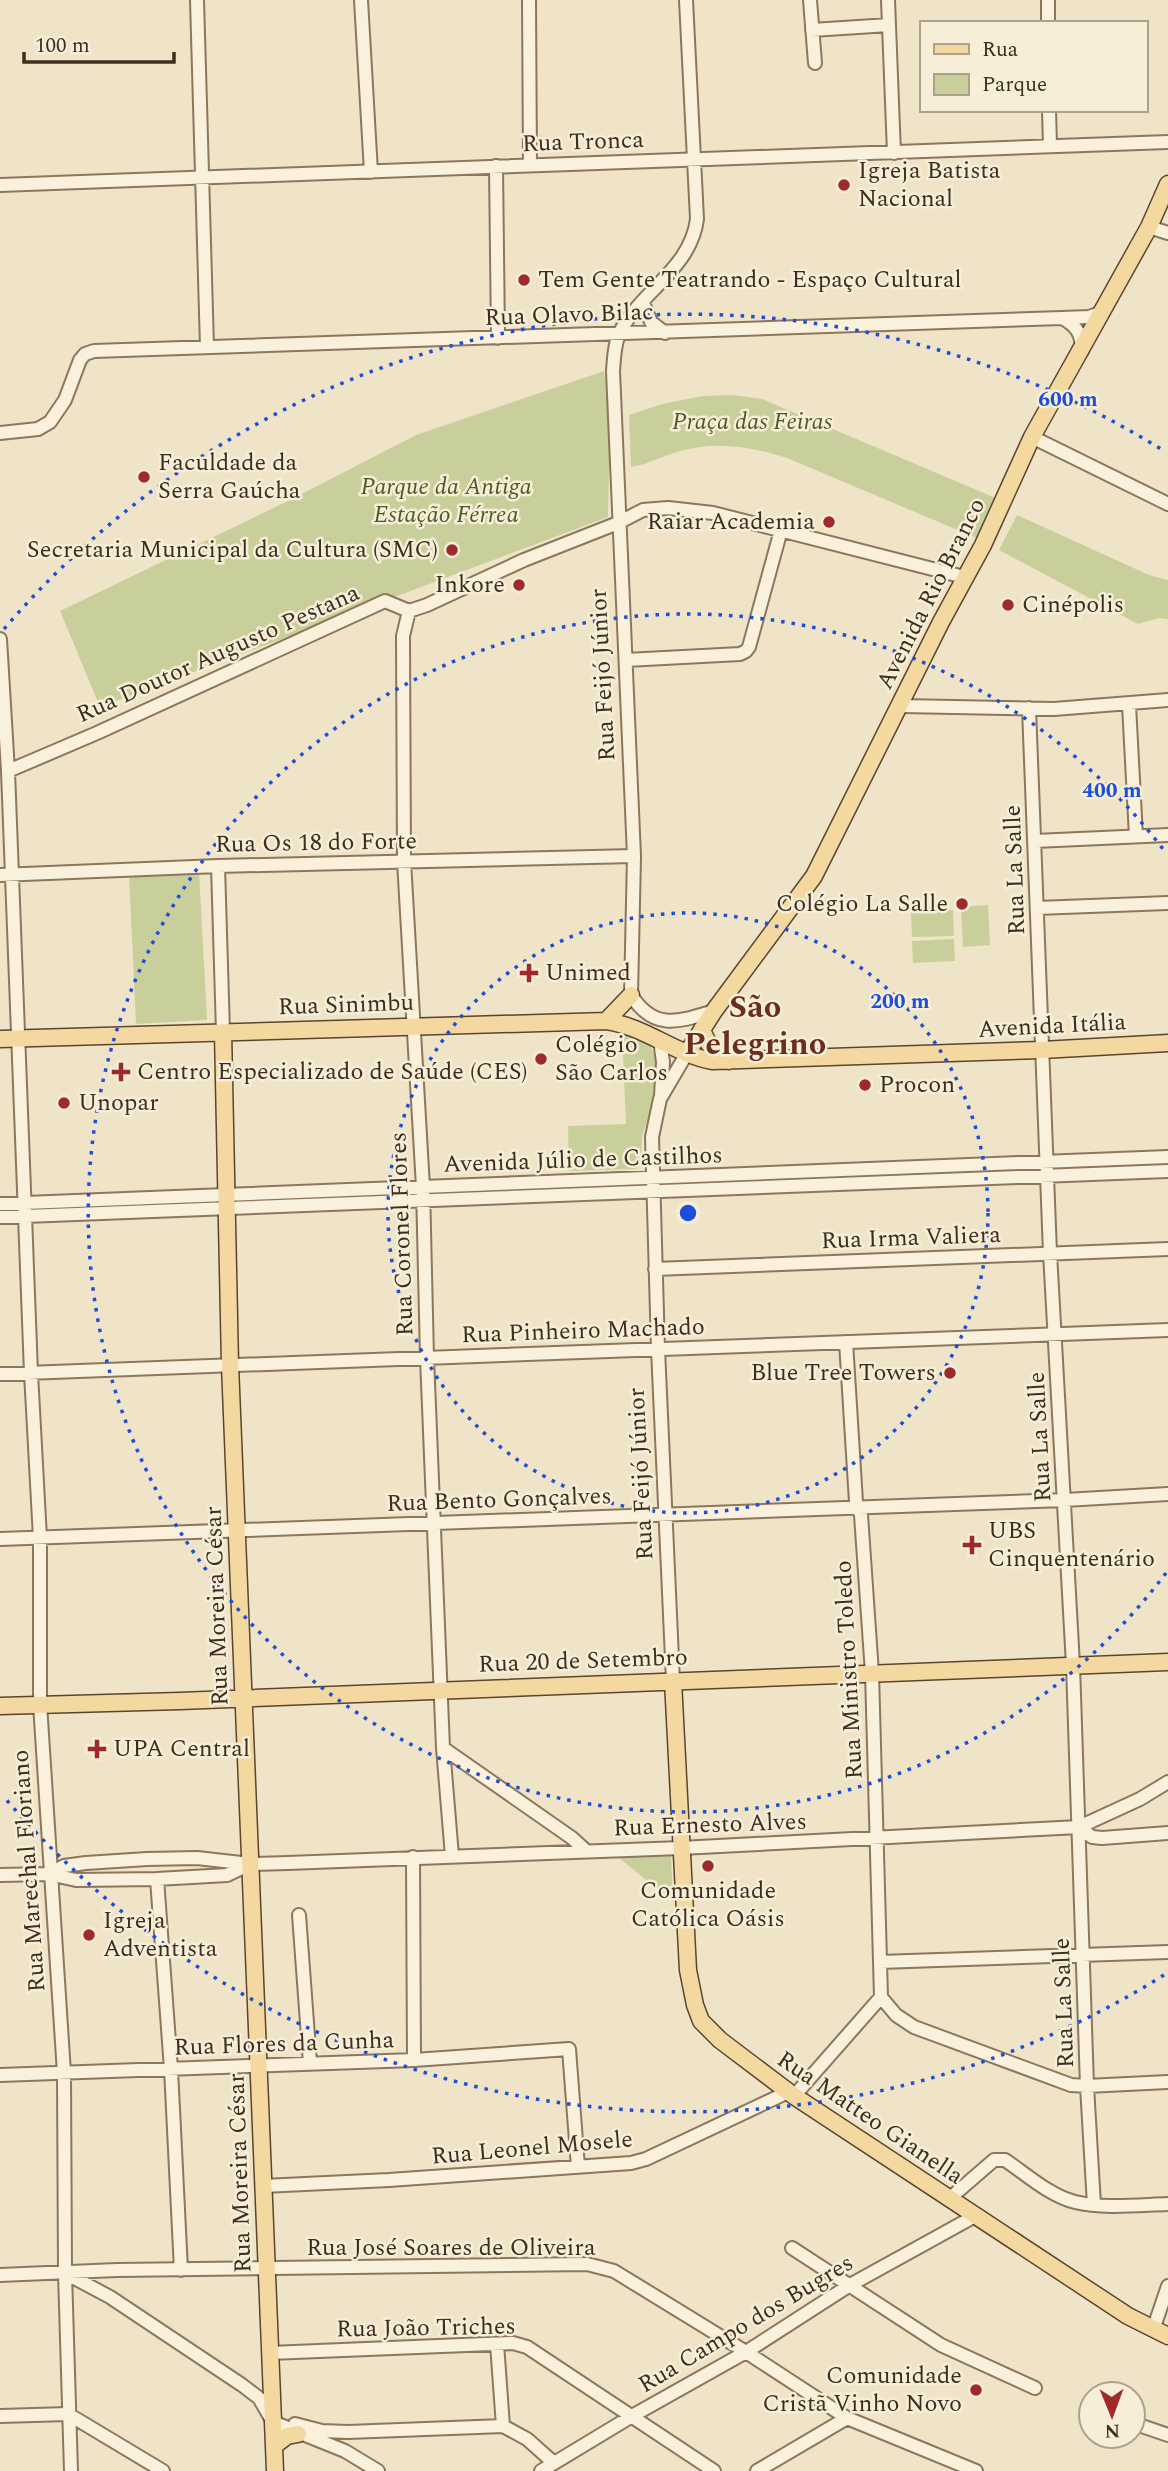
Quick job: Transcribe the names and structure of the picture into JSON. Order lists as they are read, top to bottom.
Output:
{
  "streets": {
    "main road": [
      "Avenida Rio Branco",
      "Rua Feijó Júnior",
      "Rua Sinimbu",
      "Avenida Itália",
      "Rua Moreira César",
      "Rua 20 de Setembro",
      "Rua Matteo Gianella"
    ],
    "street": [
      "Rua Tronca",
      "Rua Olavo Bilac",
      "Rua Doutor Augusto Pestana",
      "Rua Os 18 do Forte",
      "Rua La Salle",
      "Avenida Júlio de Castilhos",
      "Rua Coronel Flores",
      "Rua Irma Valiera",
      "Rua Pinheiro Machado",
      "Rua Bento Gonçalves",
      "Rua Ministro Toledo",
      "Rua Ernesto Alves",
      "Rua Marechal Floriano",
      "Rua Flores da Cunha",
      "Rua Leonel Mosele",
      "Rua José Soares de Oliveira",
      "Rua Campo dos Bugres",
      "Rua João Triches"
    ]
  },
  "crossings": [
    ["Rua Tronca", "Rua Feijó Júnior"],
    ["Rua Olavo Bilac", "Avenida Rio Branco"],
    ["Rua Olavo Bilac", "Rua Feijó Júnior"],
    ["Avenida Rio Branco", "Rua Feijó Júnior"],
    ["Avenida Rio Branco", "Rua Sinimbu"],
    ["Avenida Rio Branco", "Avenida Itália"],
    ["Rua Doutor Augusto Pestana", "Rua Coronel Flores"],
    ["Rua Doutor Augusto Pestana", "Rua Marechal Floriano"],
    ["Rua Feijó Júnior", "Rua Os 18 do Forte"],
    ["Rua Feijó Júnior", "Rua Sinimbu"],
    ["Rua Feijó Júnior", "Avenida Itália"],
    ["Rua Feijó Júnior", "Avenida Júlio de Castilhos"],
    ["Rua Feijó Júnior", "Rua Irma Valiera"],
    ["Rua Feijó Júnior", "Rua Pinheiro Machado"],
    ["Rua Feijó Júnior", "Rua Bento Gonçalves"],
    ["Rua Feijó Júnior", "Rua 20 de Setembro"],
    ["Rua Feijó Júnior", "Rua Ernesto Alves"],
    ["Rua Feijó Júnior", "Rua Matteo Gianella"],
    ["Rua Os 18 do Forte", "Rua Coronel Flores"],
    ["Rua Os 18 do Forte", "Rua Moreira César"],
    ["Rua Os 18 do Forte", "Rua Marechal Floriano"],
    ["Rua La Salle", "Avenida Itália"],
    ["Rua La Salle", "Avenida Júlio de Castilhos"],
    ["Rua La Salle", "Rua Irma Valiera"],
    ["Rua La Salle", "Rua Pinheiro Machado"],
    ["Rua La Salle", "Rua Bento Gonçalves"],
    ["Rua La Salle", "Rua 20 de Setembro"],
    ["Rua La Salle", "Rua Ernesto Alves"],
    ["Rua Sinimbu", "Avenida Itália"],
    ["Rua Sinimbu", "Rua Coronel Flores"],
    ["Rua Sinimbu", "Rua Moreira César"],
    ["Rua Sinimbu", "Rua Marechal Floriano"],
    ["Avenida Júlio de Castilhos", "Rua Coronel Flores"],
    ["Avenida Júlio de Castilhos", "Rua Moreira César"],
    ["Avenida Júlio de Castilhos", "Rua Marechal Floriano"],
    ["Rua Coronel Flores", "Rua Pinheiro Machado"],
    ["Rua Coronel Flores", "Rua Bento Gonçalves"],
    ["Rua Coronel Flores", "Rua 20 de Setembro"],
    ["Rua Coronel Flores", "Rua Ernesto Alves"],
    ["Rua Pinheiro Machado", "Rua Moreira César"],
    ["Rua Pinheiro Machado", "Rua Ministro Toledo"],
    ["Rua Pinheiro Machado", "Rua Marechal Floriano"],
    ["Rua Bento Gonçalves", "Rua Moreira César"],
    ["Rua Bento Gonçalves", "Rua Ministro Toledo"],
    ["Rua Bento Gonçalves", "Rua Marechal Floriano"],
    ["Rua Moreira César", "Rua 20 de Setembro"],
    ["Rua Moreira César", "Rua Ernesto Alves"],
    ["Rua Moreira César", "Rua Flores da Cunha"],
    ["Rua Moreira César", "Rua Leonel Mosele"],
    ["Rua Moreira César", "Rua José Soares de Oliveira"],
    ["Rua Moreira César", "Rua João Triches"],
    ["Rua 20 de Setembro", "Rua Ministro Toledo"],
    ["Rua 20 de Setembro", "Rua Marechal Floriano"],
    ["Rua Ministro Toledo", "Rua Ernesto Alves"],
    ["Rua Ernesto Alves", "Rua Marechal Floriano"],
    ["Rua Ernesto Alves", "Rua Matteo Gianella"],
    ["Rua Marechal Floriano", "Rua Flores da Cunha"],
    ["Rua Marechal Floriano", "Rua José Soares de Oliveira"],
    ["Rua Flores da Cunha", "Rua Leonel Mosele"],
    ["Rua Matteo Gianella", "Rua Leonel Mosele"],
    ["Rua Matteo Gianella", "Rua Campo dos Bugres"],
    ["Rua José Soares de Oliveira", "Rua Campo dos Bugres"],
    ["Rua Campo dos Bugres", "Rua João Triches"]
  ],
  "districts": ["São Pelegrino"],
  "parks": ["Praça das Feiras", "Parque da Antiga Estação Férrea"],
  "places": {
    "other": [
      "Igreja Batista Nacional",
      "Tem Gente Teatrando - Espaço Cultural",
      "Faculdade da Serra Gaúcha",
      "Raiar Academia",
      "Secretaria Municipal da Cultura (SMC)",
      "Inkore",
      "Cinépolis",
      "Colégio La Salle",
      "Colégio São Carlos",
      "Procon",
      "Unopar",
      "Blue Tree Towers",
      "Comunidade Católica Oásis",
      "Igreja Adventista",
      "Comunidade Cristã Vinho Novo"
    ],
    "health": [
      "Unimed",
      "Centro Especializado de Saúde (CES)",
      "UBS Cinquentenário",
      "UPA Central"
    ]
  },
  "legend": ["Rua", "Parque"],
  "scale_bar": "100 m",
  "north": "bottom",
  "rings": ["600 m", "400 m", "200 m"]
}
